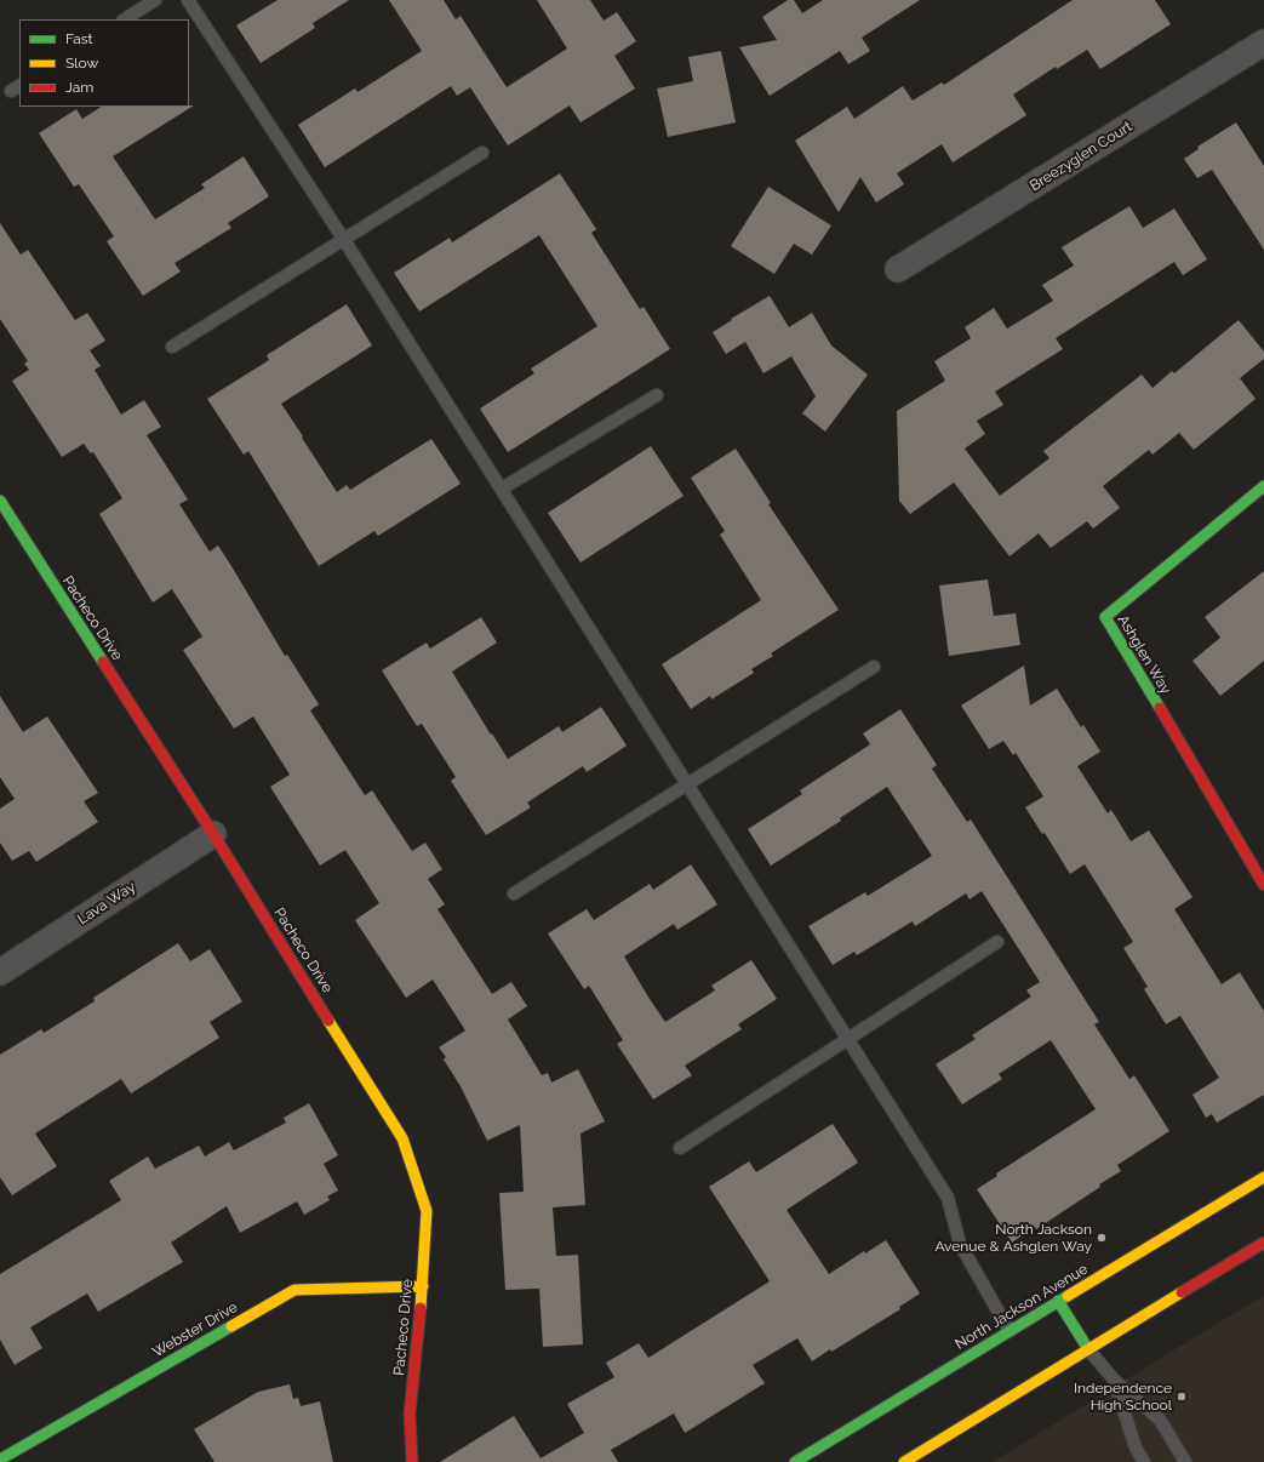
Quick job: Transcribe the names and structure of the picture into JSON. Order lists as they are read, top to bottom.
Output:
{
  "streets": {
    "street": [
      "Breezyglen Court",
      "Pacheco Drive",
      "Ashglen Way",
      "Lava Way",
      "North Jackson Avenue",
      "Webster Drive"
    ]
  },
  "crossings": [
    ["Pacheco Drive", "Lava Way"],
    ["Pacheco Drive", "Webster Drive"]
  ],
  "places": ["North Jackson Avenue & Ashglen Way", "Independence High School"],
  "legend": ["Fast", "Slow", "Jam"]
}
